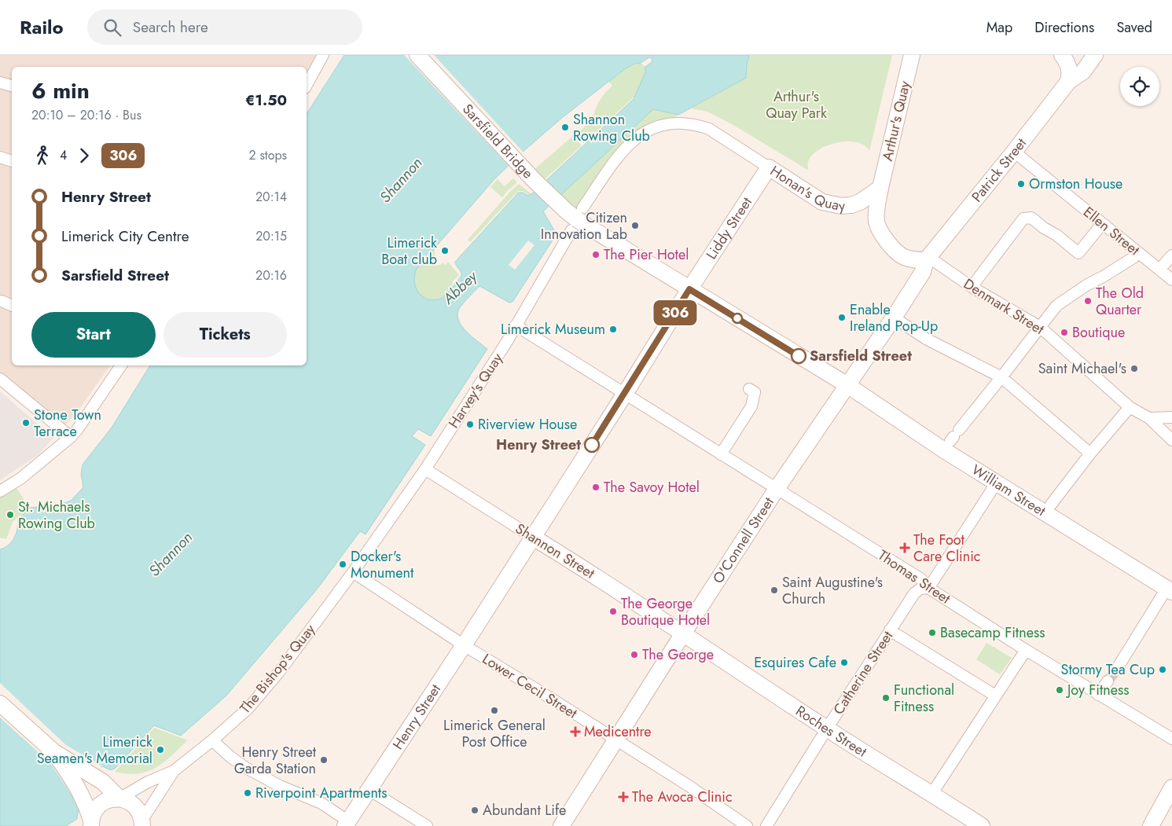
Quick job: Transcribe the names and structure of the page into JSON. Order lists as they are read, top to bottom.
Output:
{
  "streets": {
    "main road": [
      "Arthur's Quay",
      "Sarsfield Bridge",
      "Patrick Street",
      "Honan's Quay",
      "Liddy Street",
      "William Street",
      "O'Connell Street",
      "Shannon Street",
      "Henry Street",
      "Roches Street"
    ],
    "street": [
      "Ellen Street",
      "Denmark Street",
      "Harvey's Quay",
      "Thomas Street",
      "The Bishop's Quay",
      "Catherine Street",
      "Lower Cecil Street"
    ]
  },
  "crossings": [
    ["Arthur's Quay", "Honan's Quay"],
    ["Sarsfield Bridge", "Harvey's Quay"],
    ["Patrick Street", "Ellen Street"],
    ["Patrick Street", "Denmark Street"],
    ["Patrick Street", "O'Connell Street"],
    ["Honan's Quay", "Liddy Street"],
    ["Honan's Quay", "Harvey's Quay"],
    ["Liddy Street", "Henry Street"],
    ["Denmark Street", "O'Connell Street"],
    ["Harvey's Quay", "Shannon Street"],
    ["Harvey's Quay", "Thomas Street"],
    ["Harvey's Quay", "The Bishop's Quay"],
    ["Harvey's Quay", "Lower Cecil Street"],
    ["William Street", "O'Connell Street"],
    ["O'Connell Street", "Shannon Street"],
    ["O'Connell Street", "Thomas Street"],
    ["O'Connell Street", "Lower Cecil Street"],
    ["O'Connell Street", "Roches Street"],
    ["Shannon Street", "Henry Street"],
    ["Shannon Street", "Roches Street"],
    ["Thomas Street", "Catherine Street"],
    ["Thomas Street", "Henry Street"],
    ["The Bishop's Quay", "Lower Cecil Street"],
    ["Catherine Street", "Roches Street"],
    ["Lower Cecil Street", "Henry Street"]
  ],
  "water": ["Shannon", "Abbey"],
  "parks": ["Arthur's Quay Park"],
  "places": {
    "other": [
      "Shannon Rowing Club",
      "Ormston House",
      "Citizen Innovation Lab",
      "Limerick Boat club",
      "The Pier Hotel",
      "The Old Quarter",
      "Enable Ireland Pop-Up",
      "Limerick Museum",
      "Boutique",
      "Sarsfield Street",
      "Saint Michael's",
      "Stone Town Terrace",
      "Riverview House",
      "Henry Street",
      "The Savoy Hotel",
      "St. Michaels Rowing Club",
      "Docker's Monument",
      "Saint Augustine's Church",
      "The George Boutique Hotel",
      "Basecamp Fitness",
      "The George",
      "Esquires Cafe",
      "Stormy Tea Cup",
      "Joy Fitness",
      "Functional Fitness",
      "Limerick General Post Office",
      "Limerick Seamen's Memorial",
      "Henry Street Garda Station",
      "Riverpoint Apartments",
      "Abundant Life"
    ],
    "health": ["The Foot Care Clinic", "Medicentre", "The Avoca Clinic"]
  },
  "lines": ["bus line 306"],
  "page": {
    "header": "Railo",
    "search": "Search here",
    "nav": ["Map", "Directions", "Saved"],
    "on_map": "306",
    "heading": ["6 min", "20:10 – 20:16 · Bus", "€1.50"],
    "legs": ["4", "306", "2 stops"],
    "list": [
      {
        "name": "Henry Street",
        "value": "20:14"
      },
      {
        "name": "Limerick City Centre",
        "value": "20:15"
      },
      {
        "name": "Sarsfield Street",
        "value": "20:16"
      }
    ],
    "buttons": ["Start", "Tickets"]
  }
}
